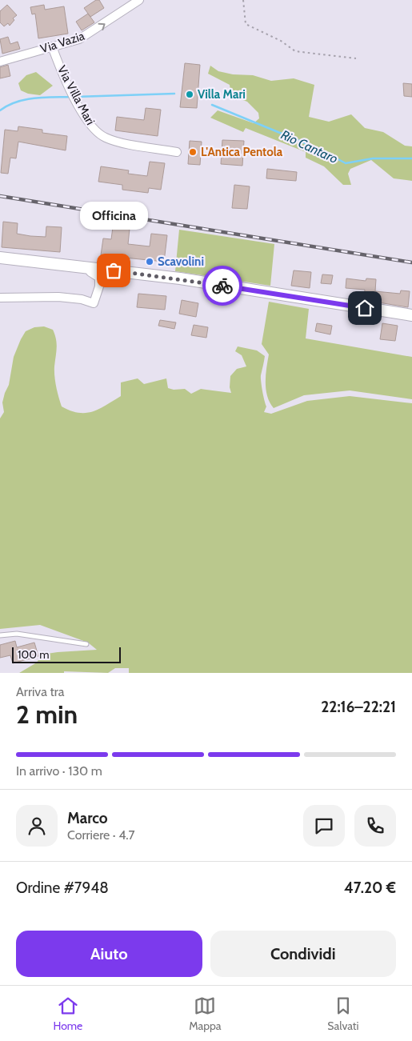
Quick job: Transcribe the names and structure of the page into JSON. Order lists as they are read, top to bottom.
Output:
{
  "streets": {
    "street": ["Via Vazia", "Via Villa Mari"]
  },
  "crossings": [
    ["Via Vazia", "Via Villa Mari"]
  ],
  "one_way": ["Via Vazia"],
  "water": ["Rio Cantaro"],
  "places": [
    "Villa Mari",
    "L'Antica Pentola",
    "Scavolini",
    "Officina"
  ],
  "scale_bar": "100 m",
  "page": {
    "bubble": "Officina",
    "scale": "100 m",
    "heading": ["2 min", "Arriva tra", "22:16–22:21"],
    "panel": [
      "Marco",
      "Corriere · 4.7",
      "Ordine #7948",
      "47.20 €"
    ],
    "bar": "In arrivo · 130 m",
    "buttons": ["Aiuto", "Condividi"],
    "tabs": ["Home", "Mappa", "Salvati"]
  }
}
